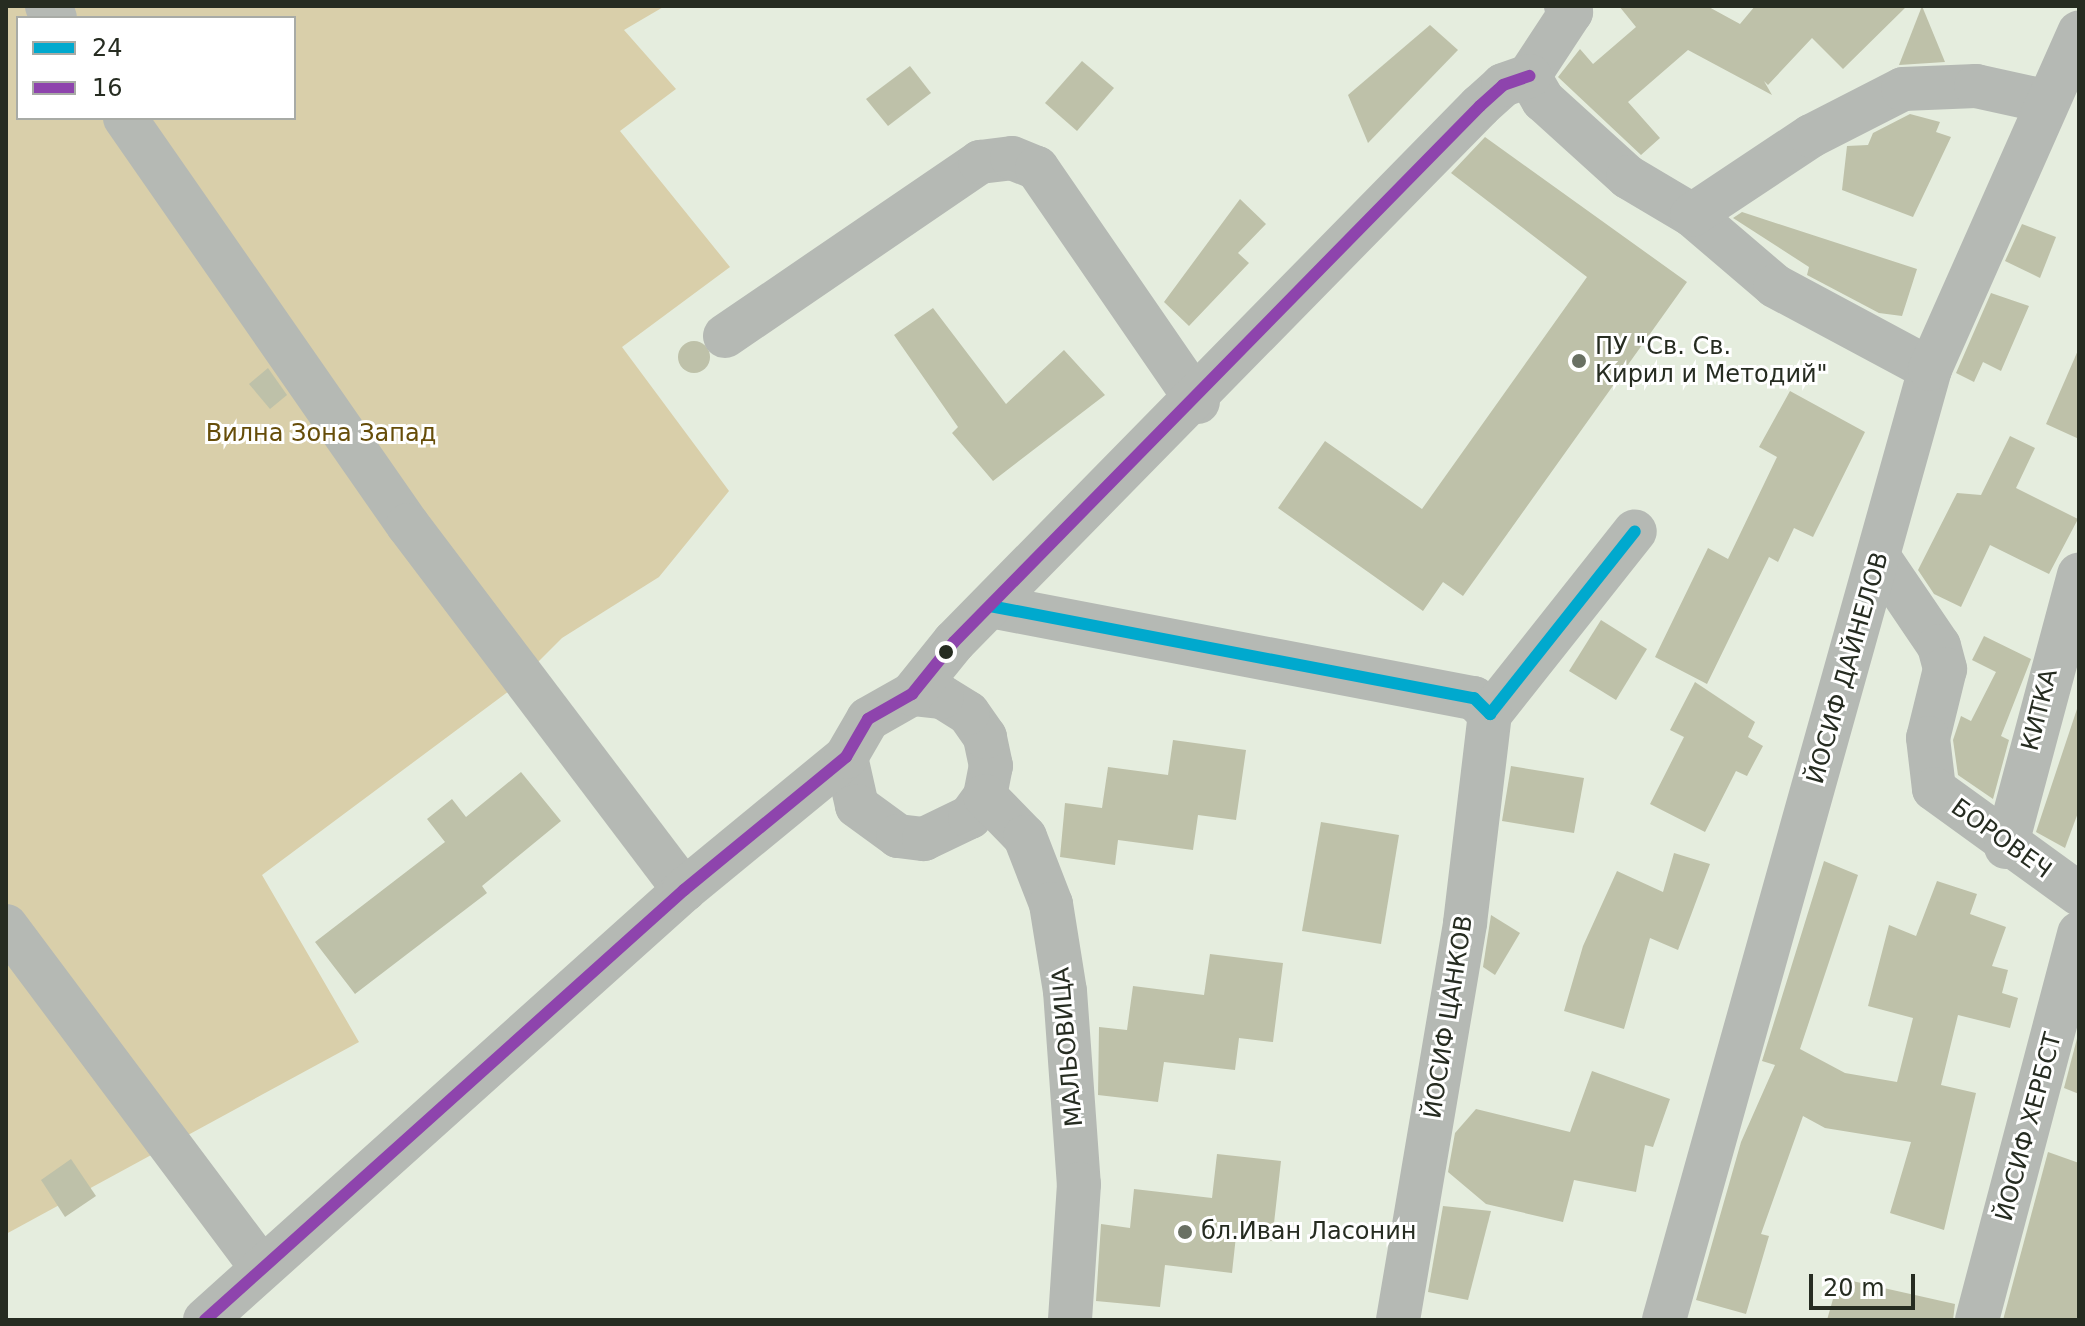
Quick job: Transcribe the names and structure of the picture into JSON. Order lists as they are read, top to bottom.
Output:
{
  "streets": {
    "street": [
      "ЙОСИФ ДАЙНЕЛОВ",
      "КИТКА",
      "БОРОВЕЧ",
      "ЙОСИФ ЦАНКОВ",
      "МАЛЬОВИЦА",
      "ЙОСИФ ХЕРБСТ"
    ]
  },
  "crossings": [
    ["ЙОСИФ ДАЙНЕЛОВ", "БОРОВЕЧ"],
    ["КИТКА", "БОРОВЕЧ"]
  ],
  "parks": ["Вилна Зона Запад"],
  "places": ["ПУ \"Св. Св. Кирил и Методий\"", "бл.Иван Ласонин"],
  "lines": ["transit line 16", "transit line 24"],
  "legend": ["24", "16"],
  "scale_bar": "20 m"
}
